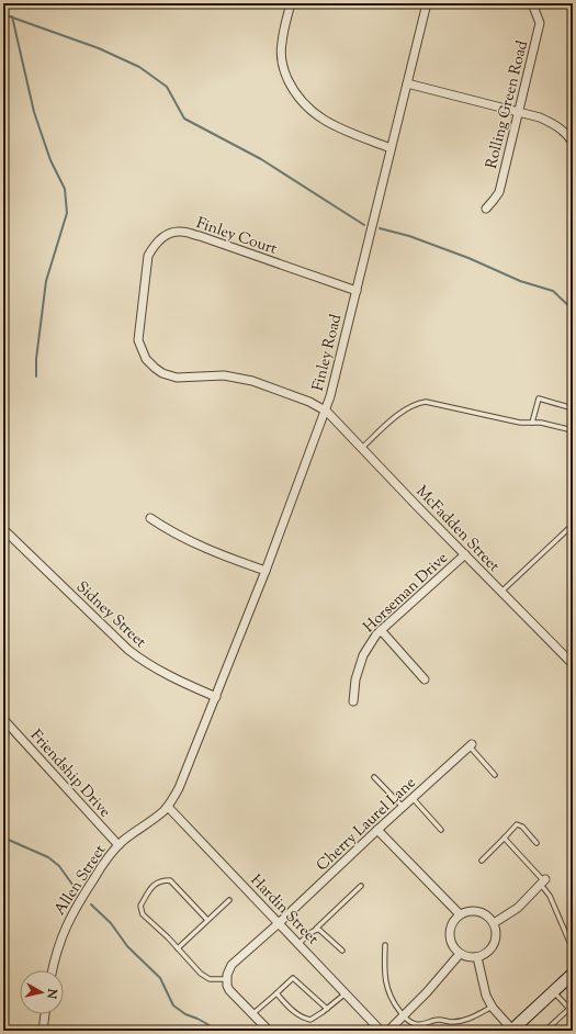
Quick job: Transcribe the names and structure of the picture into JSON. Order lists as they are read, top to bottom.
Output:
{
  "streets": {
    "street": [
      "Rolling Green Road",
      "Finley Court",
      "Finley Road",
      "McFadden Street",
      "Horseman Drive",
      "Sidney Street",
      "Friendship Drive",
      "Cherry Laurel Lane",
      "Allen Street",
      "Hardin Street"
    ]
  },
  "crossings": [
    ["Finley Court", "Finley Road"],
    ["Finley Court", "McFadden Street"],
    ["Finley Road", "McFadden Street"],
    ["Finley Road", "Sidney Street"],
    ["Finley Road", "Allen Street"],
    ["McFadden Street", "Horseman Drive"],
    ["Sidney Street", "Allen Street"],
    ["Friendship Drive", "Allen Street"],
    ["Cherry Laurel Lane", "Hardin Street"],
    ["Allen Street", "Hardin Street"]
  ],
  "north": "right"
}
